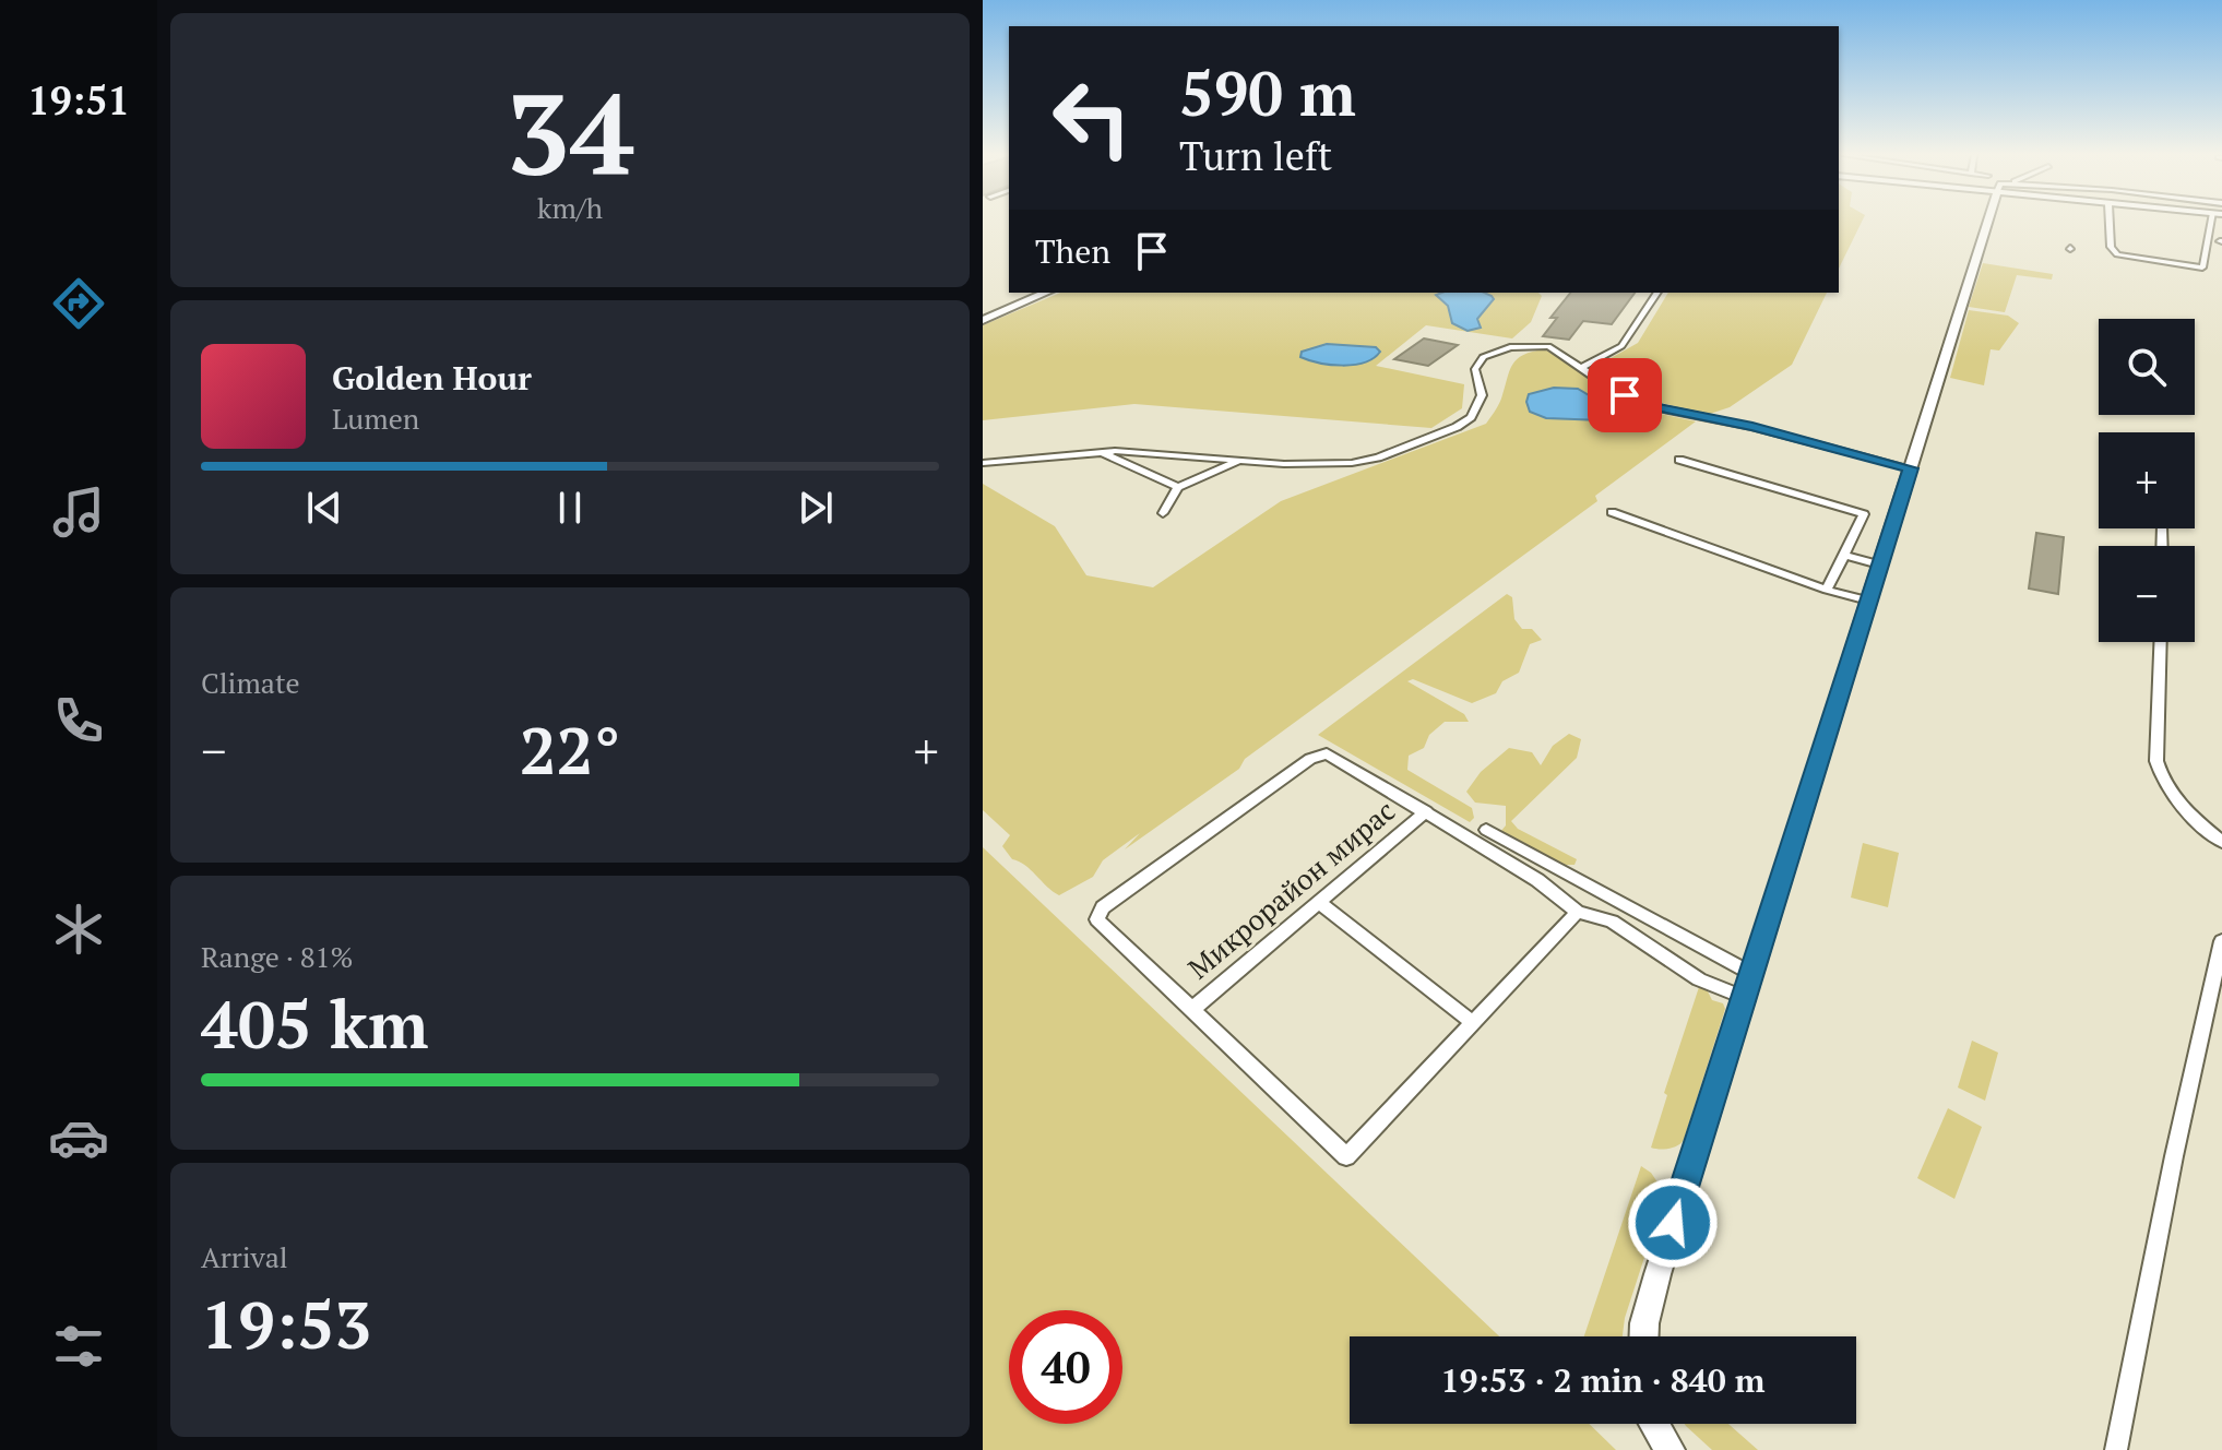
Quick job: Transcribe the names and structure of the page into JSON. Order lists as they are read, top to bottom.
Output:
{
  "streets": {
    "street": ["Микрорайон мирас"]
  },
  "page": {
    "tabs": "19:51",
    "tile": [
      ["34", "km/h"],
      "Climate",
      ["Range · 81%", "405 km"],
      ["Arrival", "19:53"]
    ],
    "turn": ["590 m", "Turn left"],
    "then": "Then",
    "map_buttons": ["+", "−"],
    "song": ["Golden Hour", "Lumen"],
    "heat": ["−", "22°", "+"],
    "limit": "40",
    "trip": "19:53 · 2 min · 840 m"
  }
}
